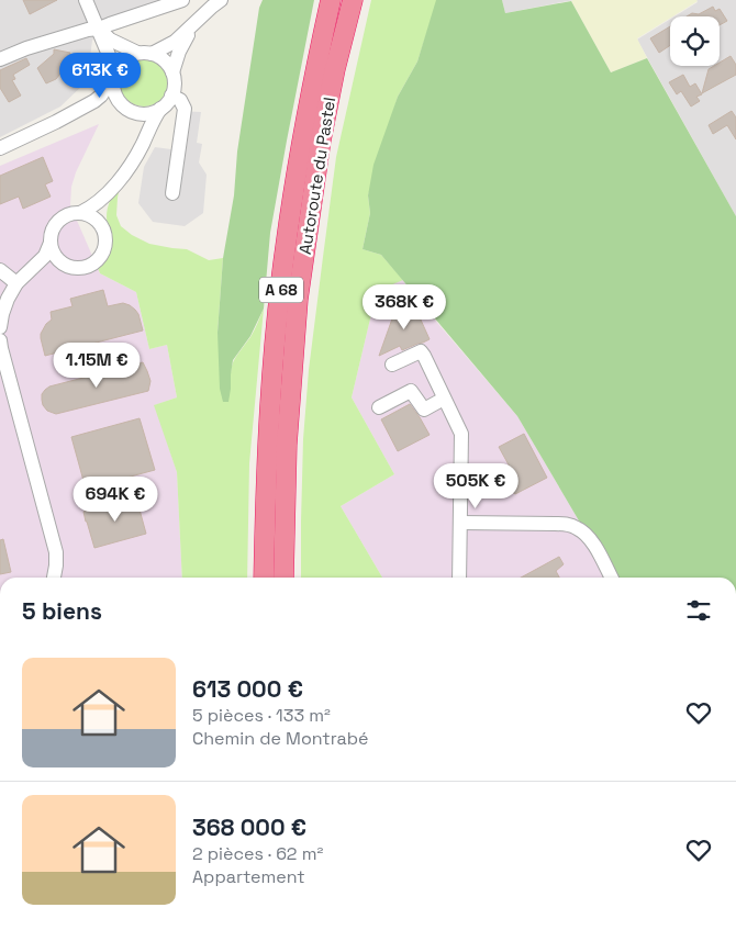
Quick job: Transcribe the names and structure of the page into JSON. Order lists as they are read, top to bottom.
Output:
{
  "streets": {
    "highway": ["Autoroute du Pastel", "A 68"]
  },
  "page": {
    "price": [
      "613K €",
      "368K €",
      "1.15M €",
      "505K €",
      "694K €"
    ],
    "heading": "5 biens",
    "list": [
      {
        "name": "613 000 €",
        "note": "5 pièces · 133 m² · Chemin de Montrabé"
      },
      {
        "name": "368 000 €",
        "note": "2 pièces · 62 m² · Appartement"
      }
    ]
  }
}
